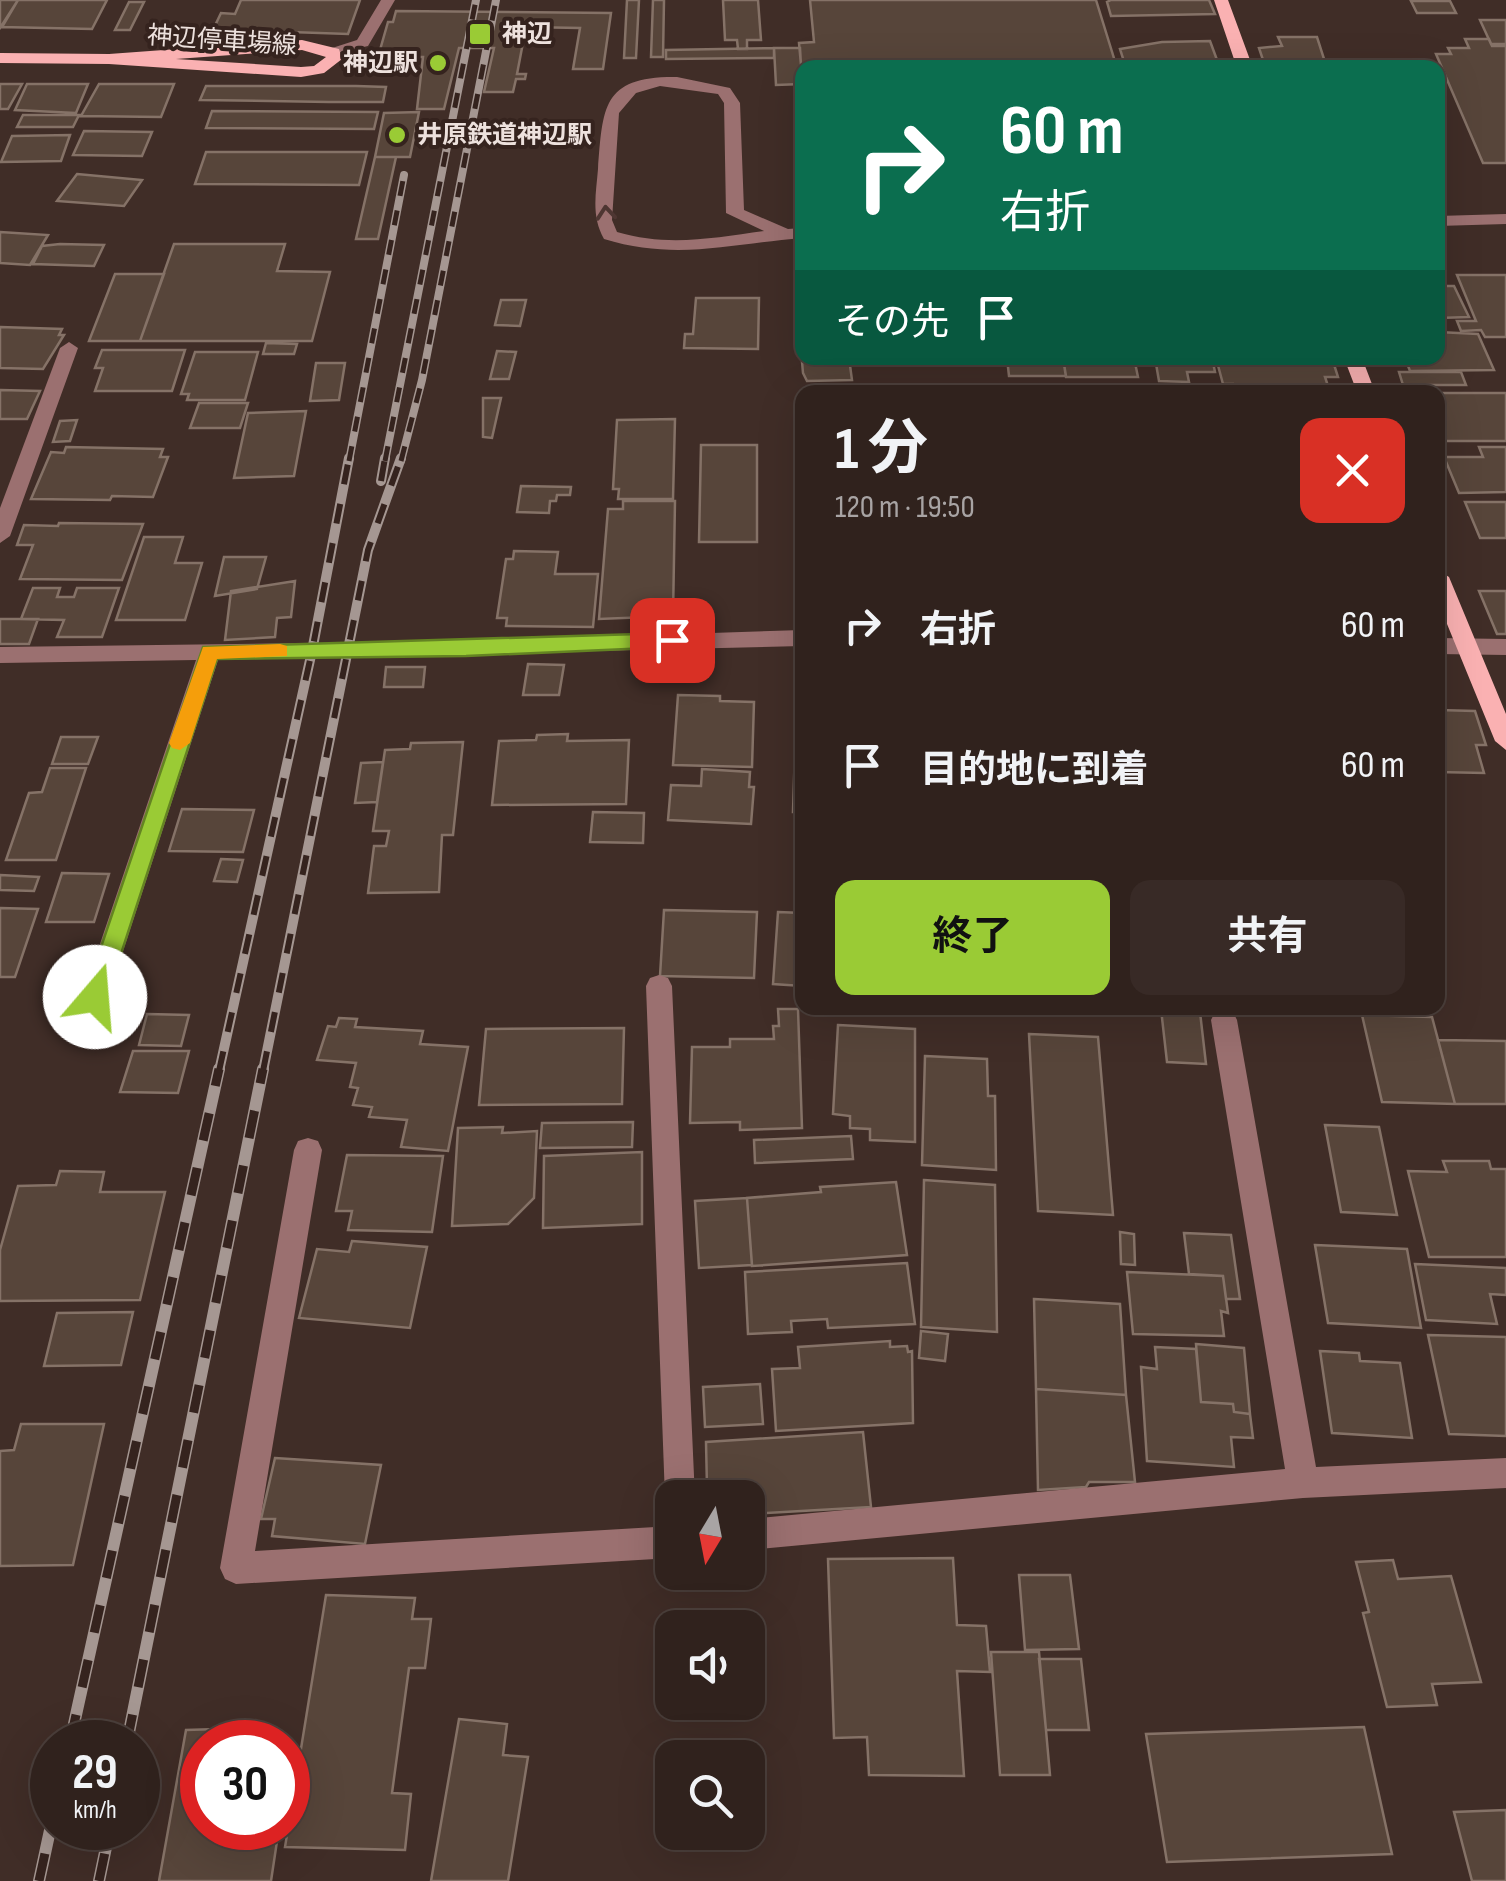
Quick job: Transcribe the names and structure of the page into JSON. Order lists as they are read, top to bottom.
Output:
{
  "streets": {
    "main road": ["神辺停車場線"]
  },
  "places": {
    "transit": ["神辺"],
    "other": ["神辺駅", "井原鉄道神辺駅"]
  },
  "north": "bottom",
  "page": {
    "turn": ["60 m", "右折"],
    "then": "その先",
    "heading": ["1 分", "120 m · 19:50"],
    "list": [
      {
        "name": "右折",
        "value": "60 m"
      },
      {
        "name": "目的地に到着",
        "value": "60 m"
      }
    ],
    "buttons": ["終了", "共有"],
    "speed": "29 km/h",
    "limit": "30"
  }
}
